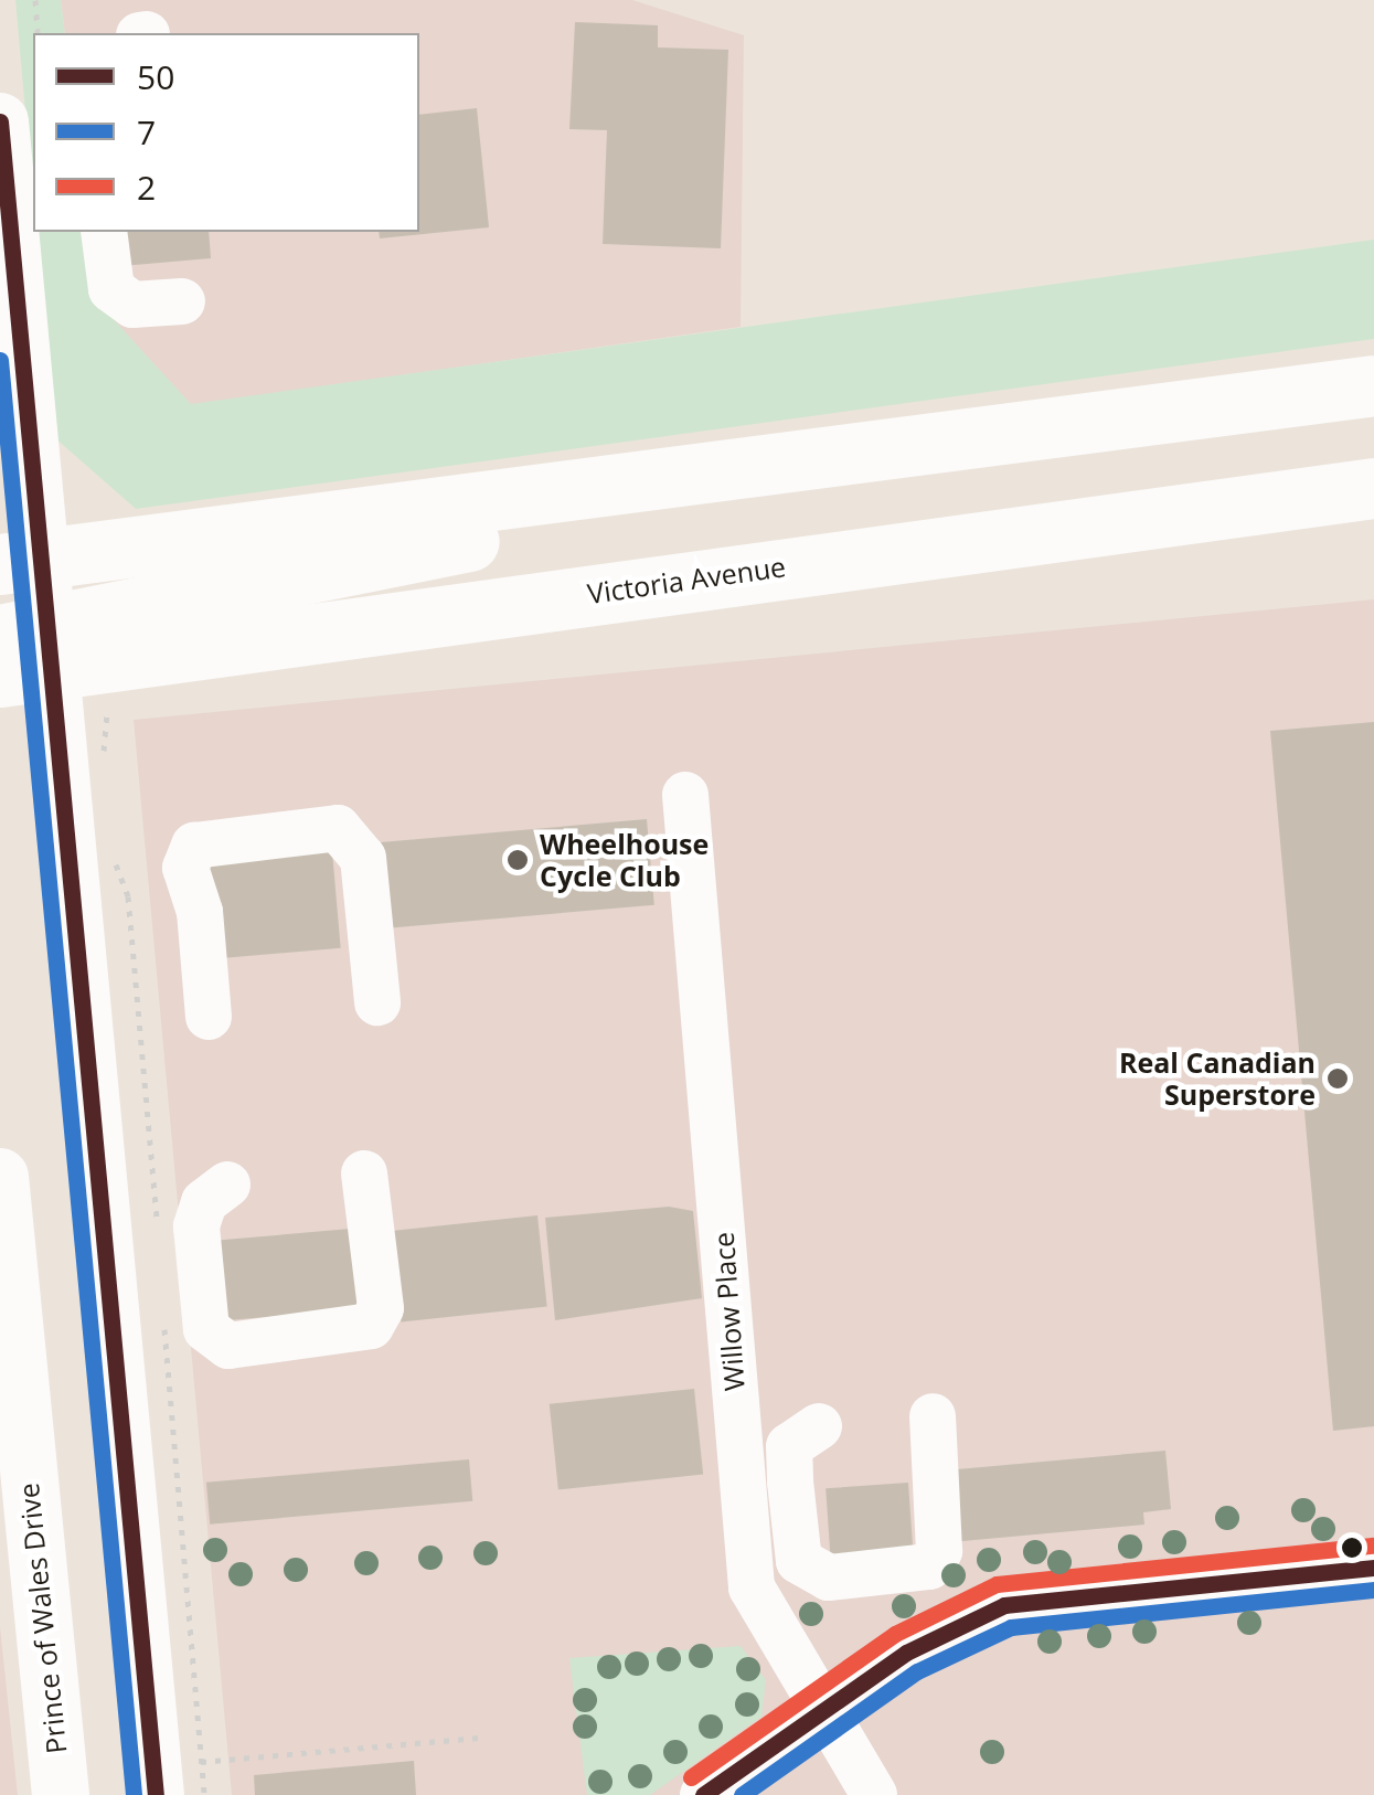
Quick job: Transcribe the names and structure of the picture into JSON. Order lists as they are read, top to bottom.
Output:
{
  "streets": {
    "highway": ["Victoria Avenue"],
    "main road": ["Prince of Wales Drive"],
    "street": ["Willow Place"]
  },
  "places": ["Wheelhouse Cycle Club", "Real Canadian Superstore"],
  "lines": ["transit line 50", "transit line 7", "transit line 2"],
  "legend": ["50", "7", "2"]
}
